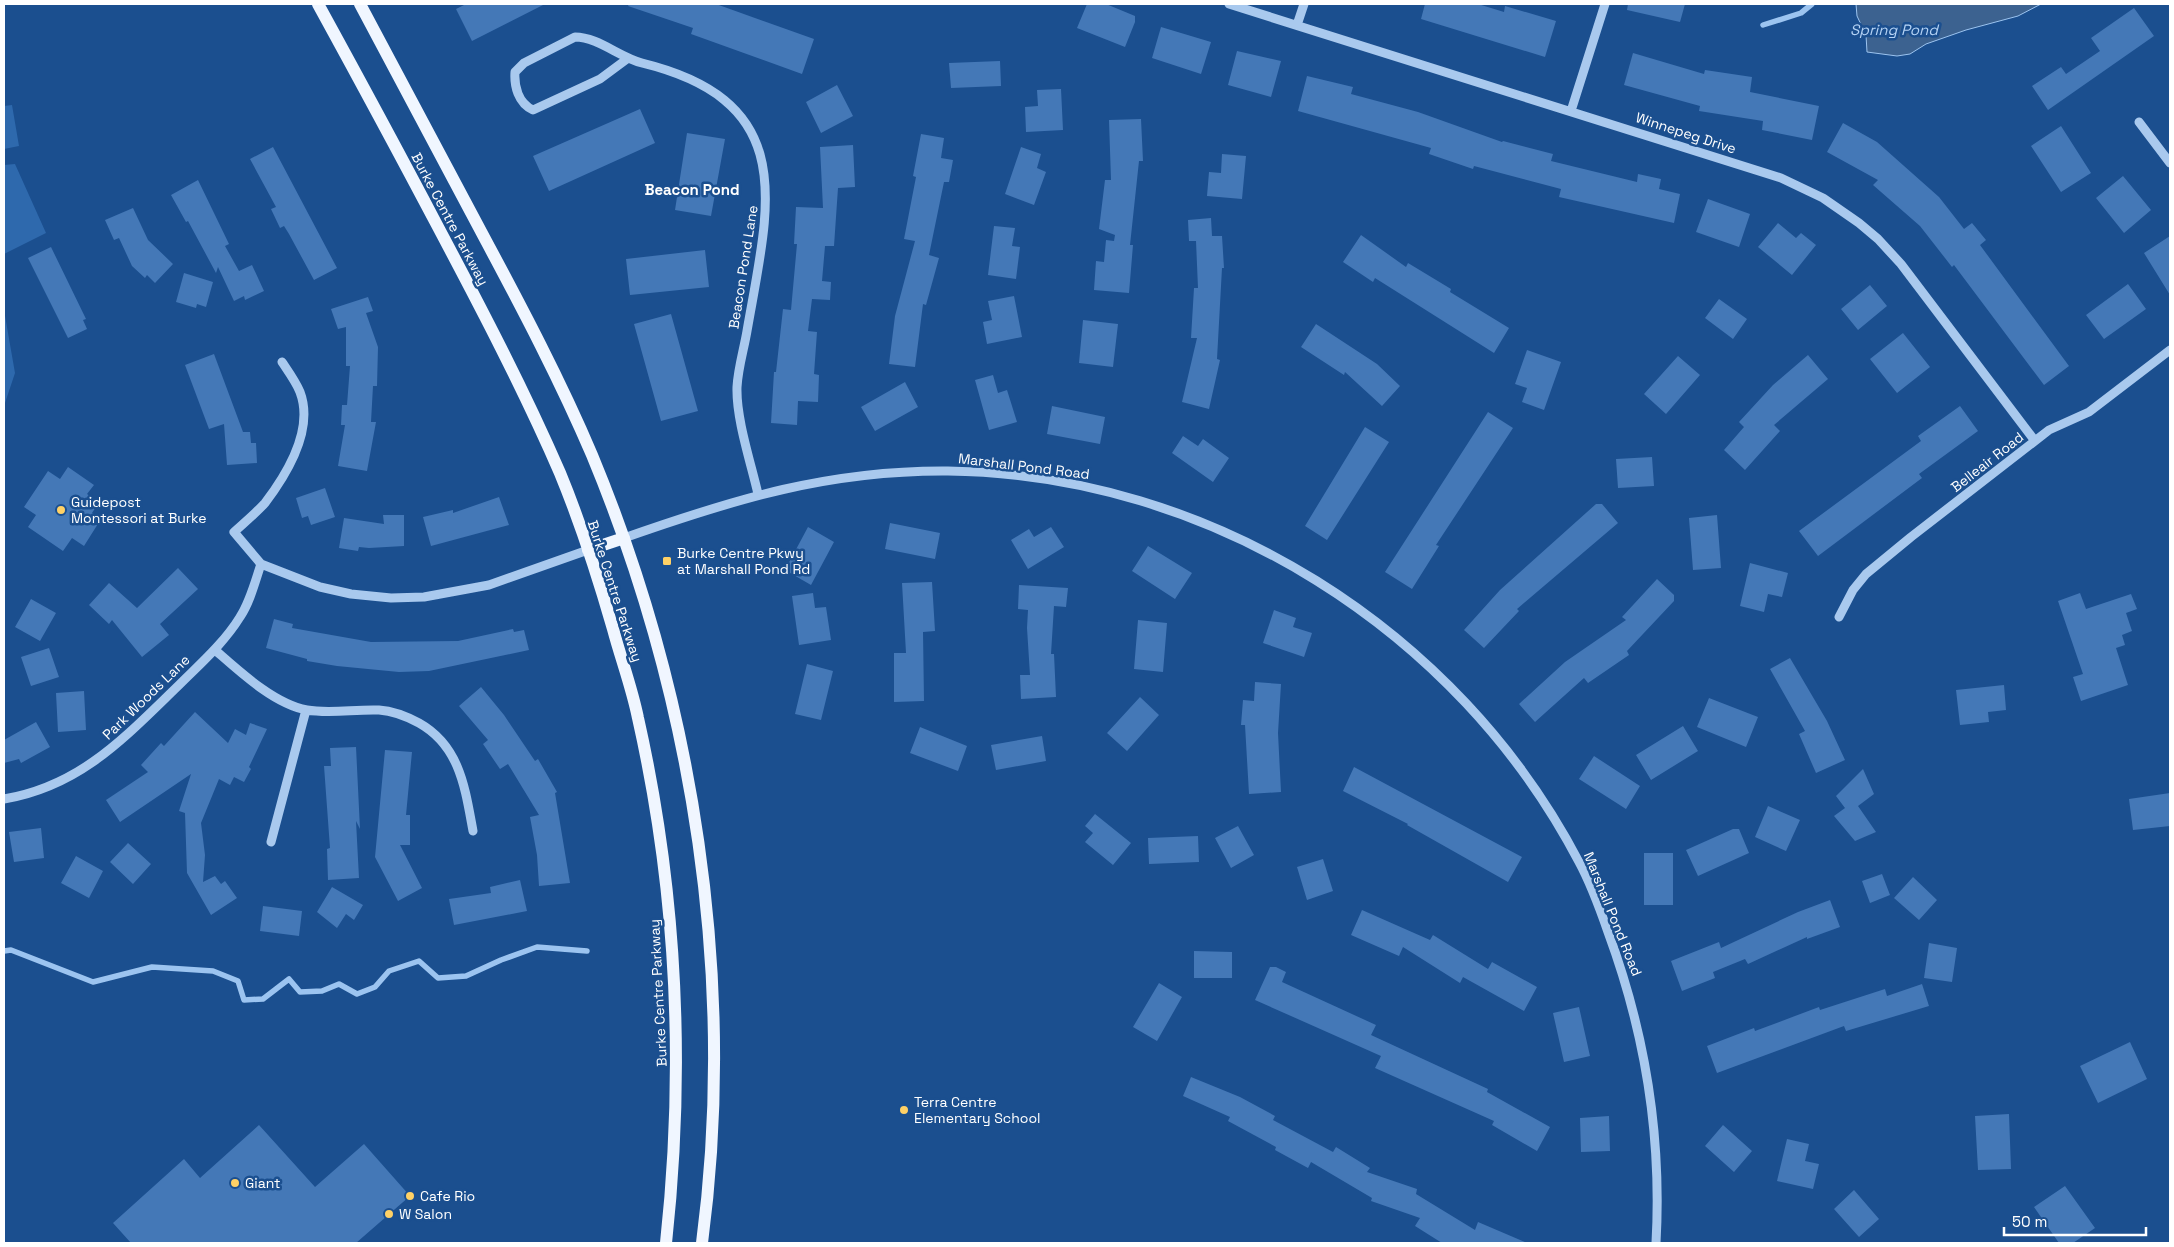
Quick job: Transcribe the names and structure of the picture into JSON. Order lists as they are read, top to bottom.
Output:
{
  "streets": {
    "main road": ["Burke Centre Parkway"],
    "street": [
      "Winnepeg Drive",
      "Beacon Pond Lane",
      "Belleair Road",
      "Marshall Pond Road",
      "Park Woods Lane"
    ]
  },
  "crossings": [
    ["Winnepeg Drive", "Belleair Road"],
    ["Burke Centre Parkway", "Marshall Pond Road"],
    ["Beacon Pond Lane", "Marshall Pond Road"]
  ],
  "districts": ["Beacon Pond"],
  "water": ["Spring Pond"],
  "places": {
    "other": [
      "Guidepost Montessori at Burke",
      "Terra Centre Elementary School",
      "Giant",
      "Cafe Rio",
      "W Salon"
    ],
    "transit": ["Burke Centre Pkwy at Marshall Pond Rd"]
  },
  "scale_bar": "50 m"
}
